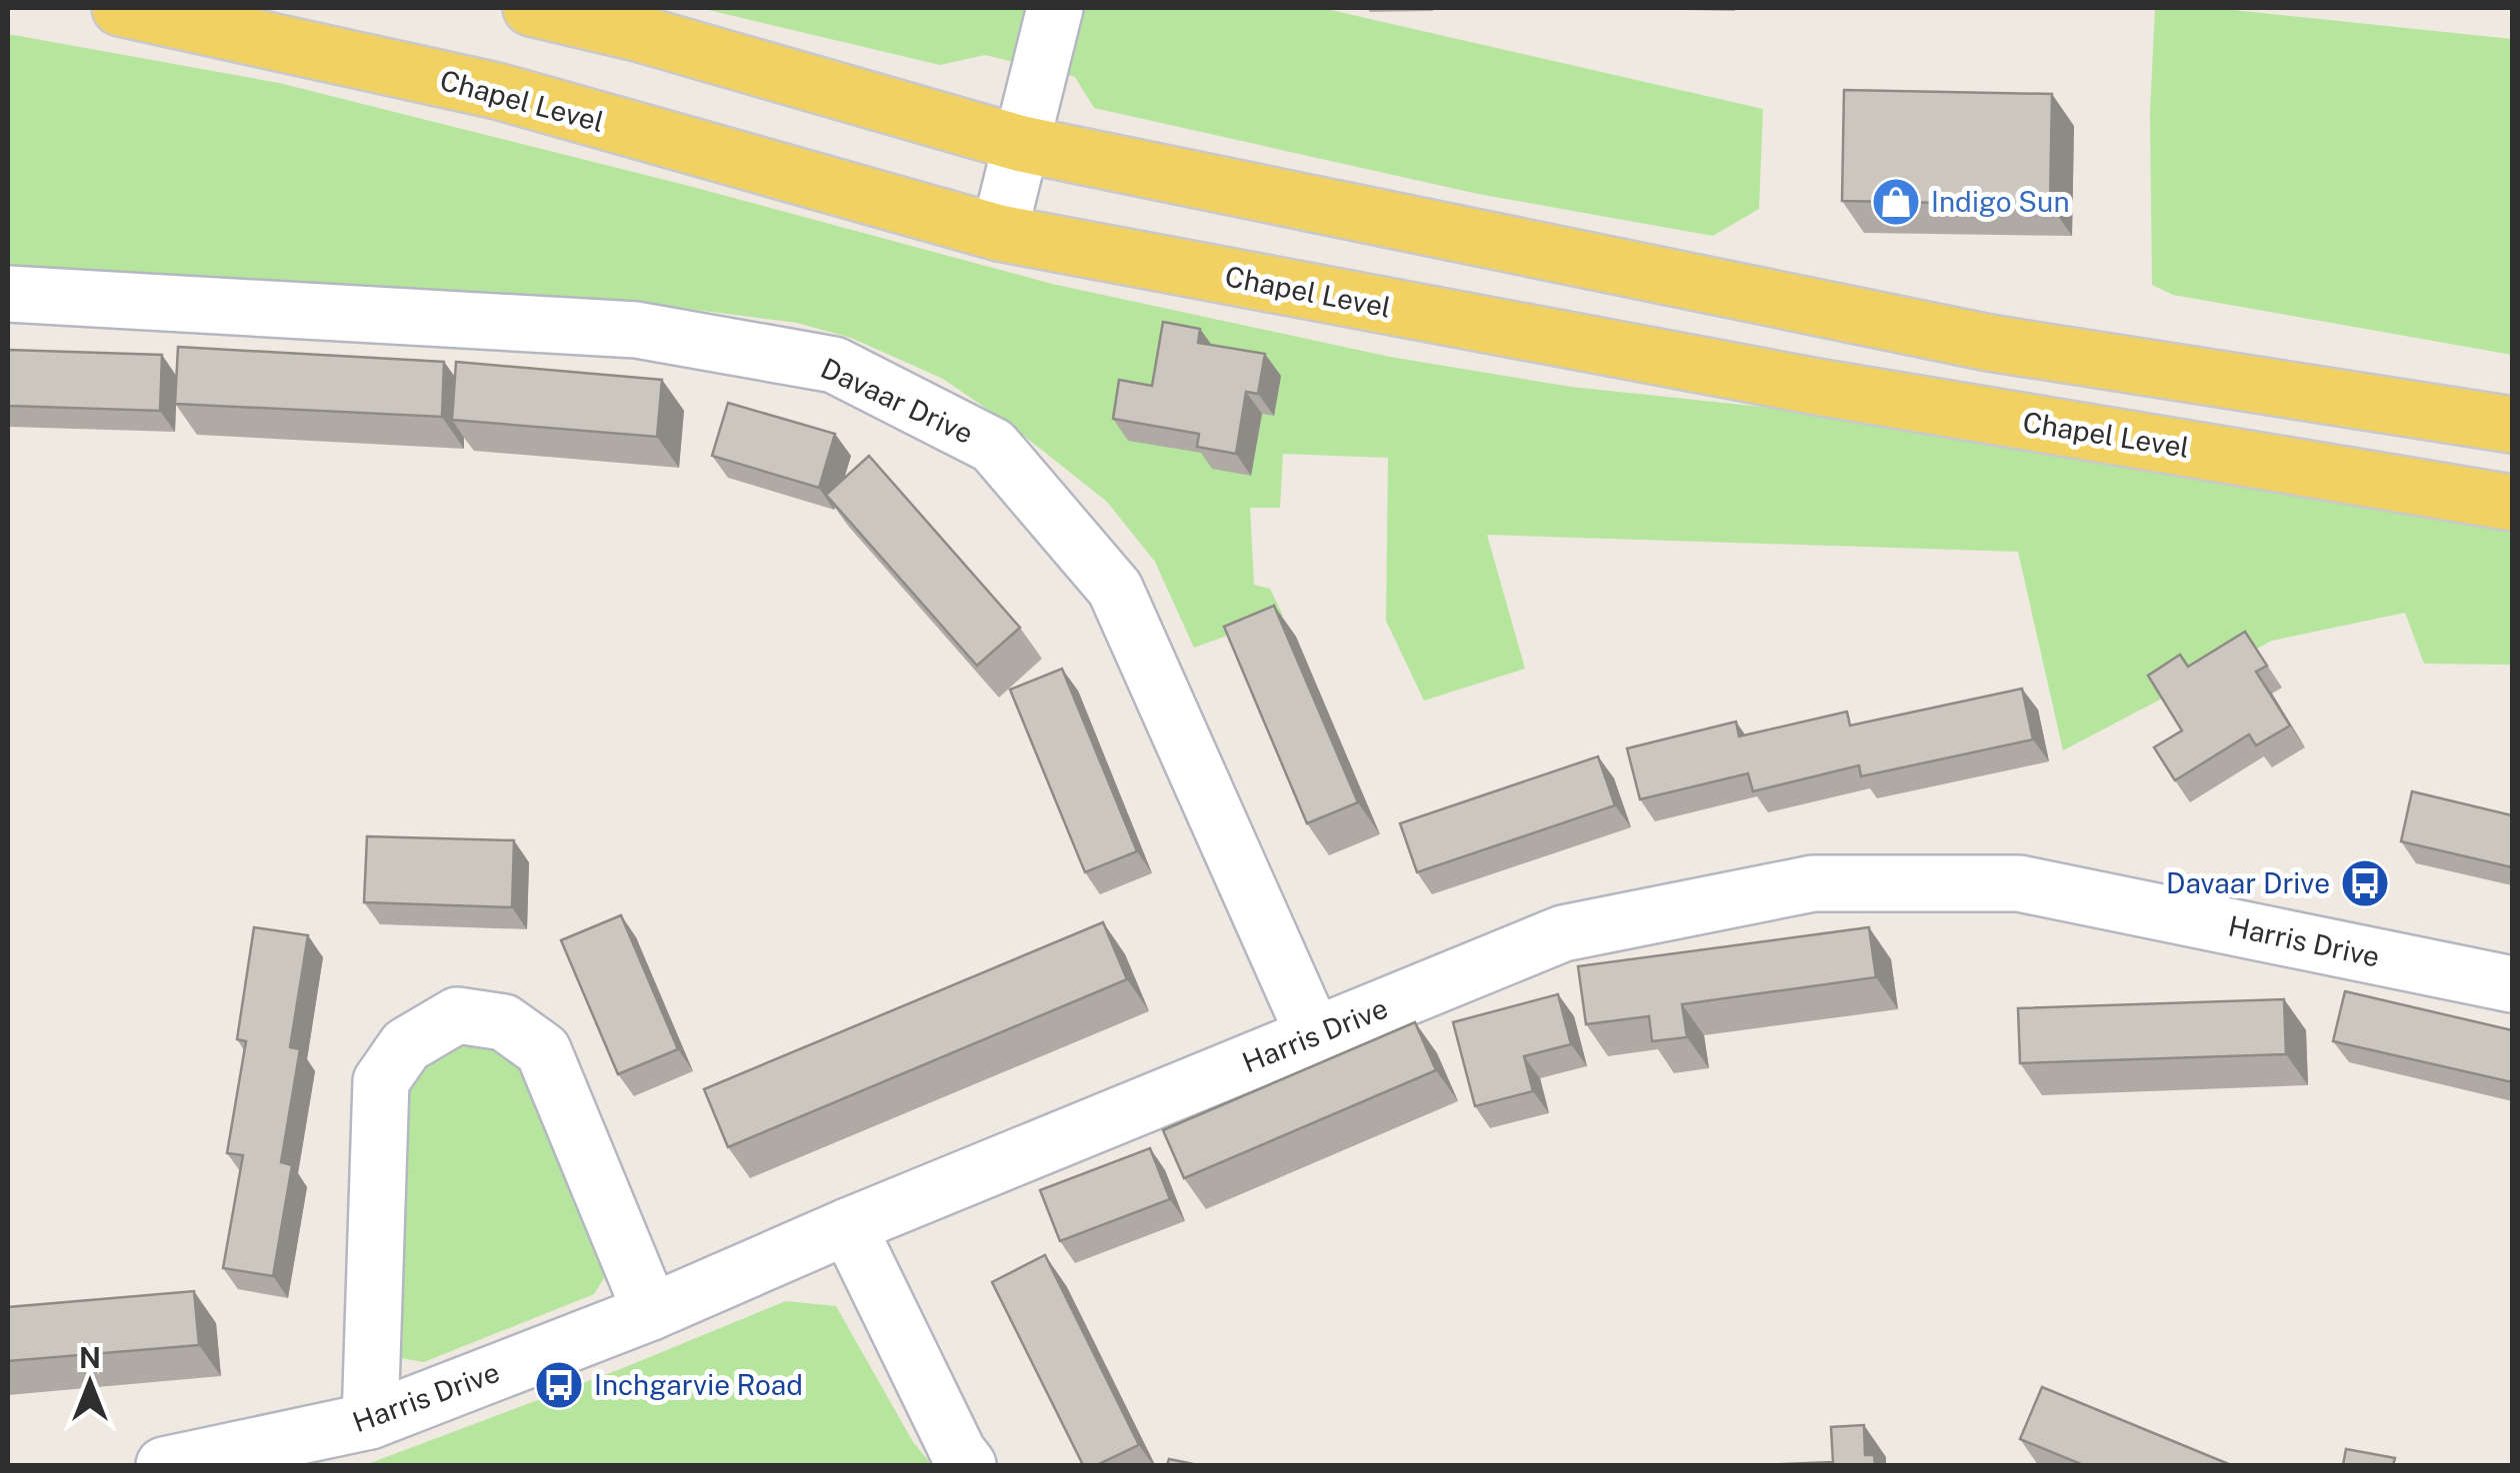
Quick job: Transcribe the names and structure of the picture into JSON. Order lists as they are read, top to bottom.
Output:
{
  "streets": {
    "main road": ["Chapel Level"],
    "street": ["Davaar Drive", "Harris Drive"]
  },
  "crossings": [
    ["Davaar Drive", "Harris Drive"]
  ],
  "places": {
    "shop": ["Indigo Sun"],
    "bus stop": ["Davaar Drive", "Inchgarvie Road"]
  },
  "north": "top"
}
